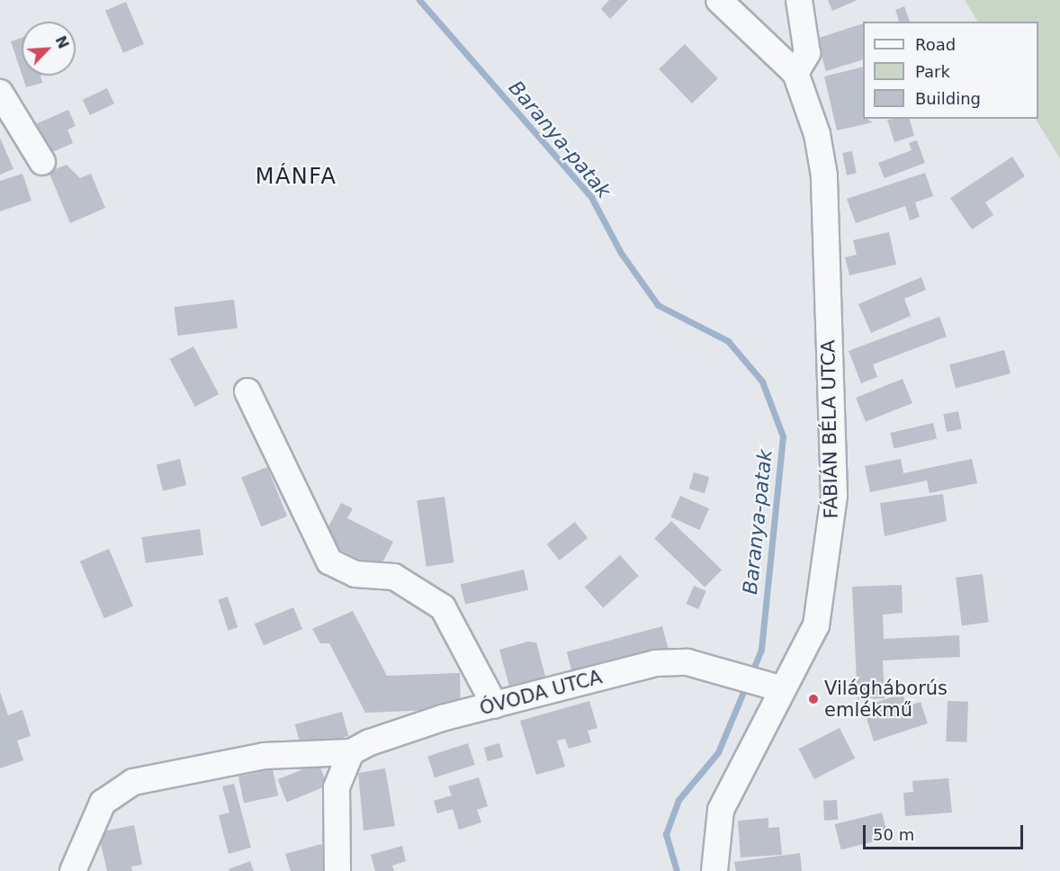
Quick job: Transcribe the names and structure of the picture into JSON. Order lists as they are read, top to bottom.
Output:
{
  "streets": {
    "street": ["FÁBIÁN BÉLA UTCA", "ÓVODA UTCA"]
  },
  "crossings": [
    ["FÁBIÁN BÉLA UTCA", "ÓVODA UTCA"]
  ],
  "districts": ["MÁNFA"],
  "water": ["Baranya-patak"],
  "places": ["Világháborús emlékmű"],
  "legend": ["Road", "Park", "Building"],
  "scale_bar": "50 m",
  "north": "top right"
}
